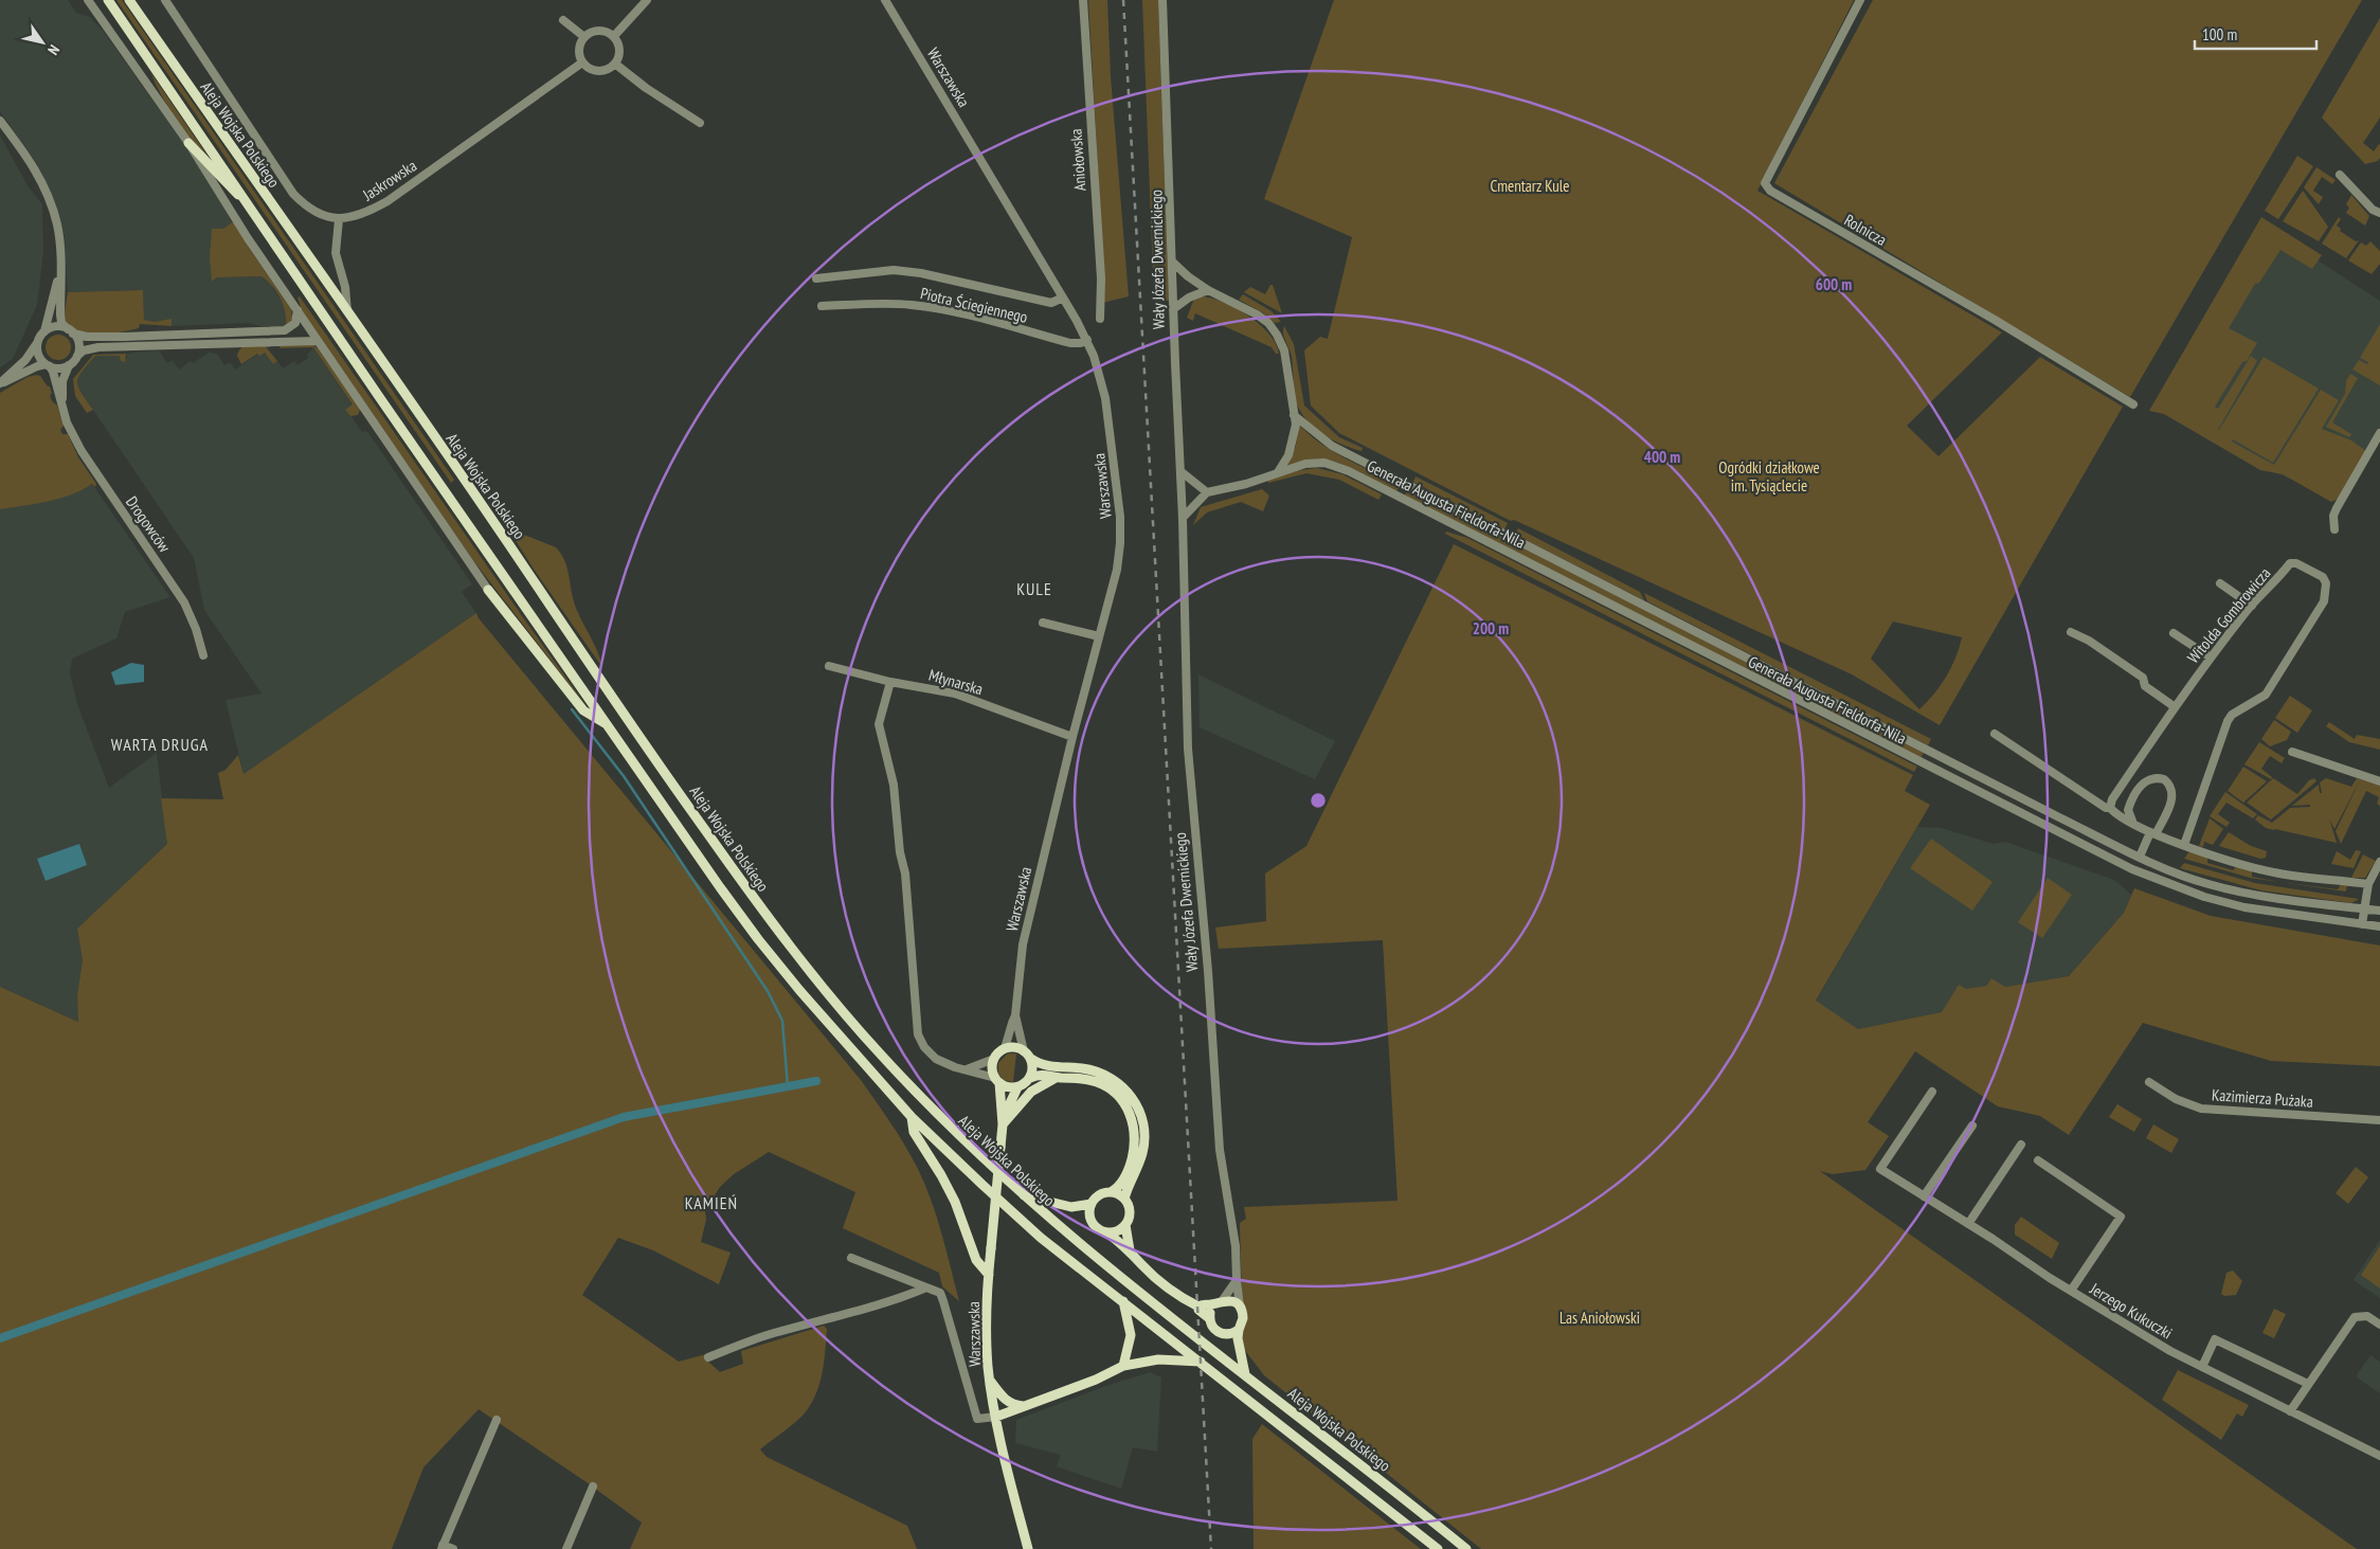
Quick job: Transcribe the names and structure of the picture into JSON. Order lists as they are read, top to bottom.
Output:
{
  "streets": {
    "main road": ["Warszawska", "Aleja Wojska Polskiego"],
    "street": [
      "Aniołowska",
      "Jaskrowska",
      "Rolnicza",
      "Wały Józefa Dwernickiego",
      "Piotra Ściegiennego",
      "Generała Augusta Fieldorfa-Nila",
      "Drogowców",
      "Witolda Gombrowicza",
      "Młynarska",
      "Kazimierza Pużaka",
      "Jerzego Kukuczki"
    ]
  },
  "crossings": [
    ["Warszawska", "Piotra Ściegiennego"],
    ["Warszawska", "Młynarska"]
  ],
  "districts": ["KULE", "WARTA DRUGA", "KAMIEŃ"],
  "parks": ["Cmentarz Kule", "Ogródki działkowe im. Tysiąclecie", "Las Aniołowski"],
  "scale_bar": "100 m",
  "north": "bottom right",
  "rings": ["600 m", "400 m", "200 m"]
}
